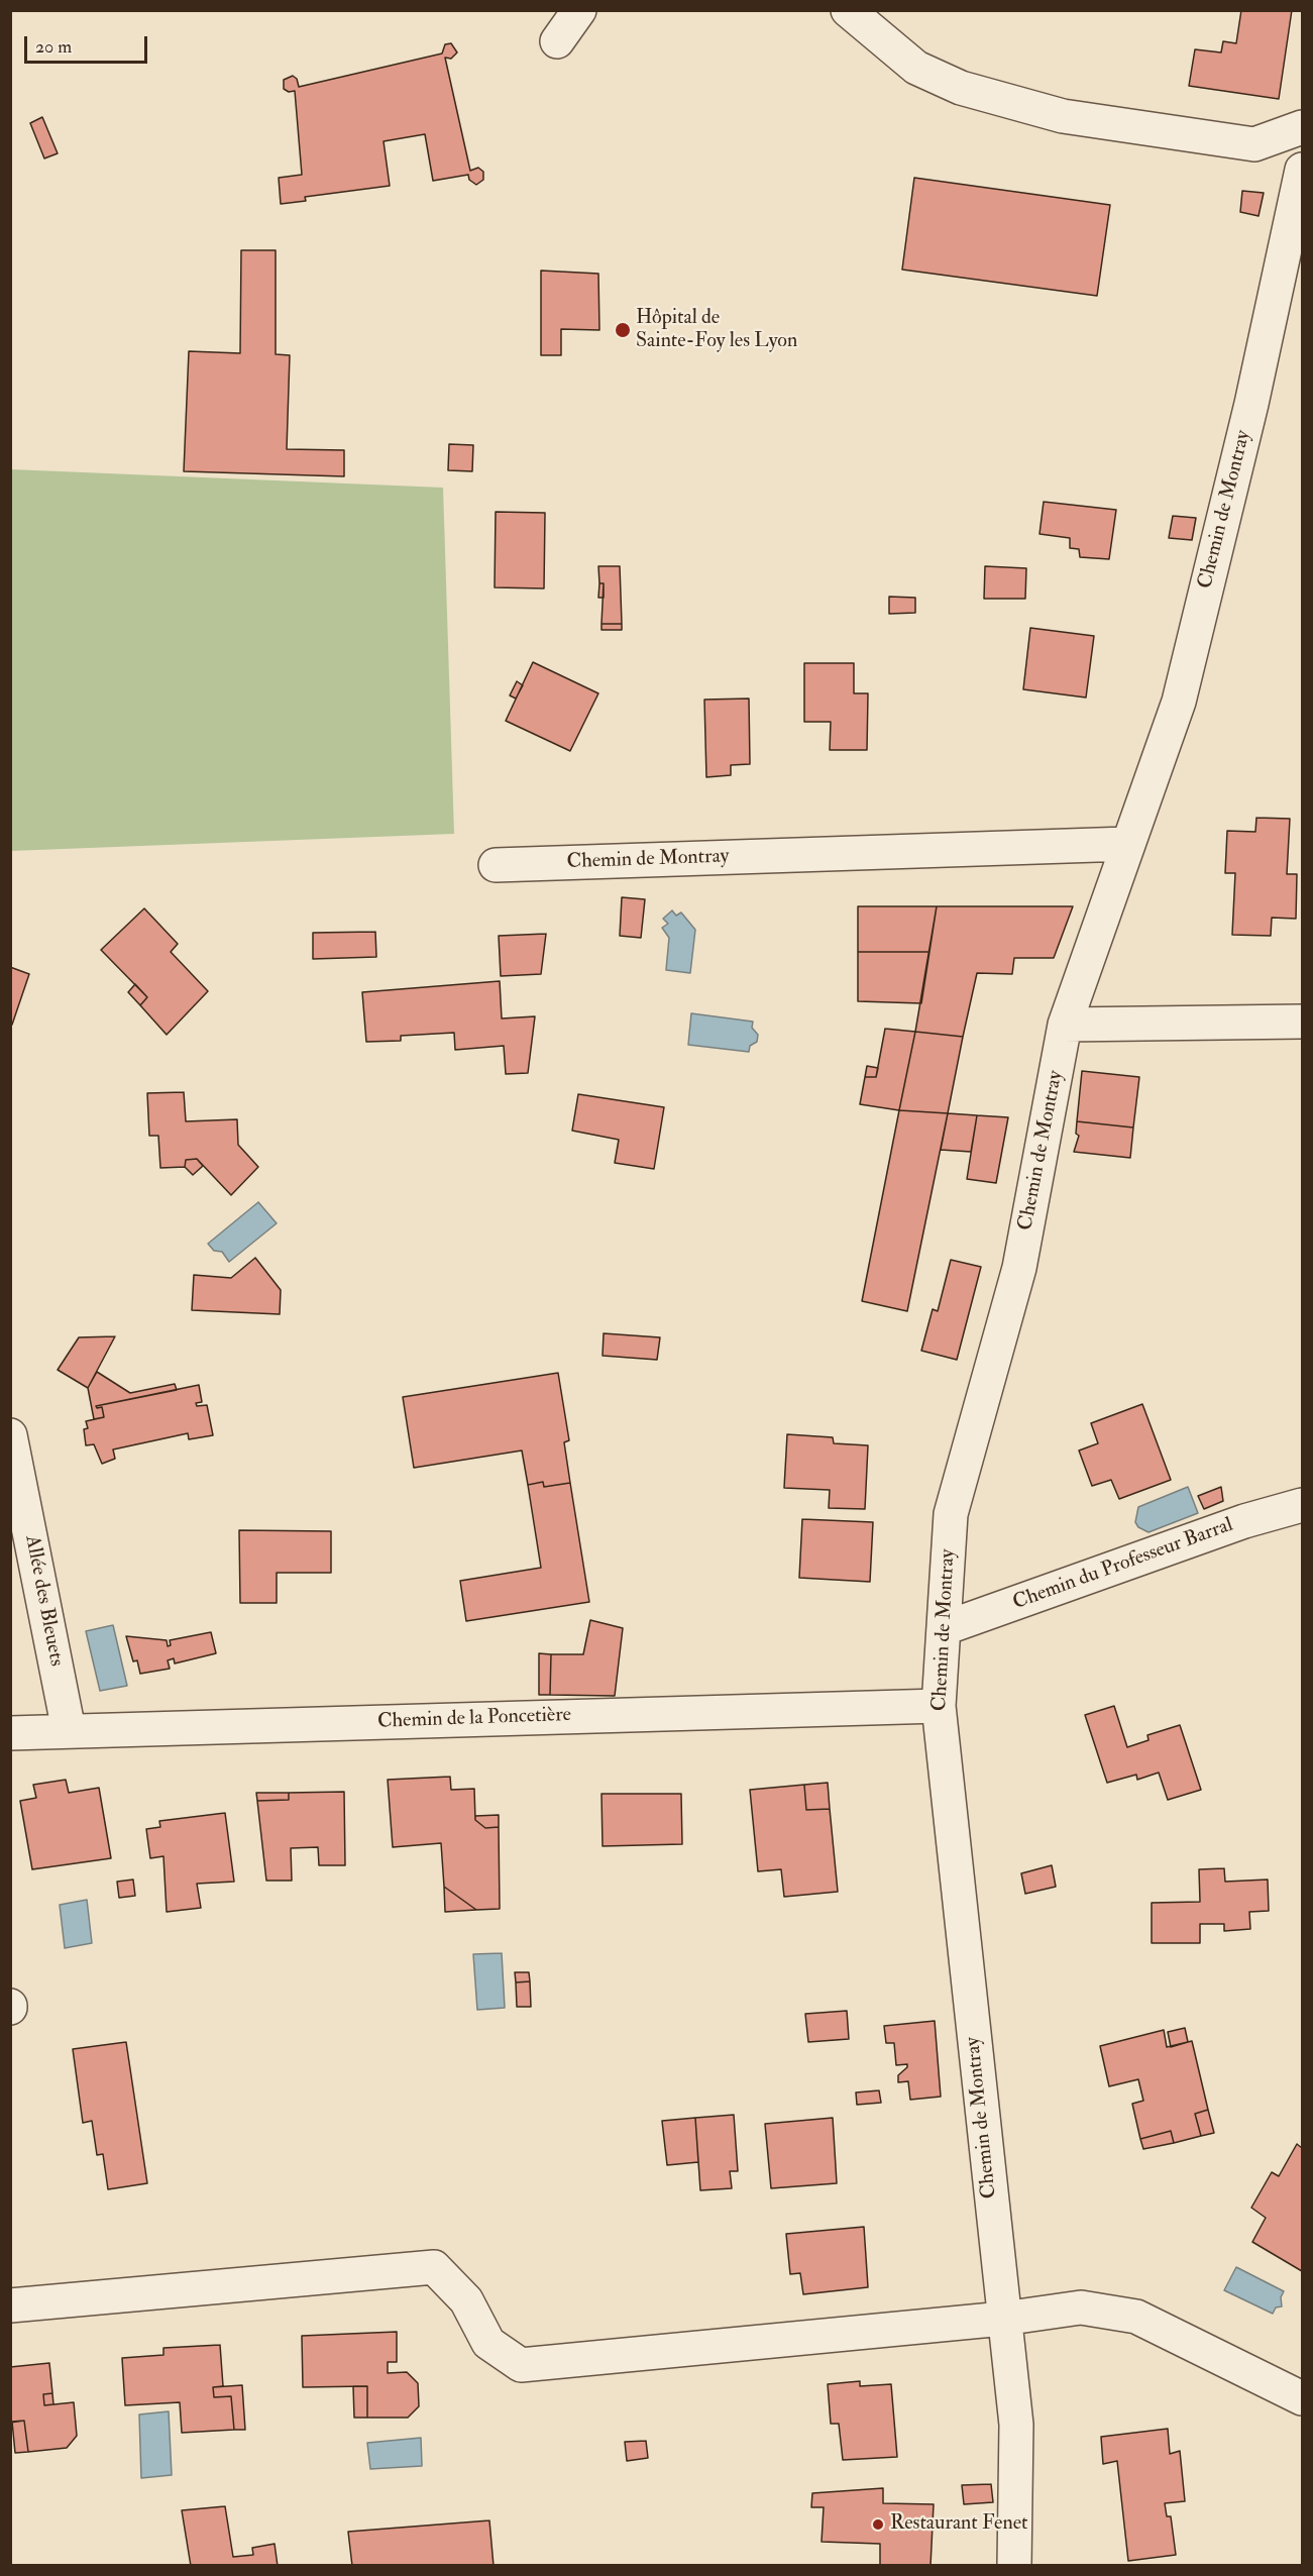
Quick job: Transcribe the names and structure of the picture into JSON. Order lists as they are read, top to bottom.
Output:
{
  "streets": {
    "street": [
      "Chemin de Montray",
      "Chemin du Professeur Barral",
      "Allée des Bleuets",
      "Chemin de la Poncetière"
    ]
  },
  "crossings": [
    ["Chemin de Montray", "Chemin du Professeur Barral"],
    ["Chemin de Montray", "Chemin de la Poncetière"],
    ["Allée des Bleuets", "Chemin de la Poncetière"]
  ],
  "places": ["Hôpital de Sainte-Foy les Lyon", "Restaurant Fenet"],
  "scale_bar": "20 m"
}
